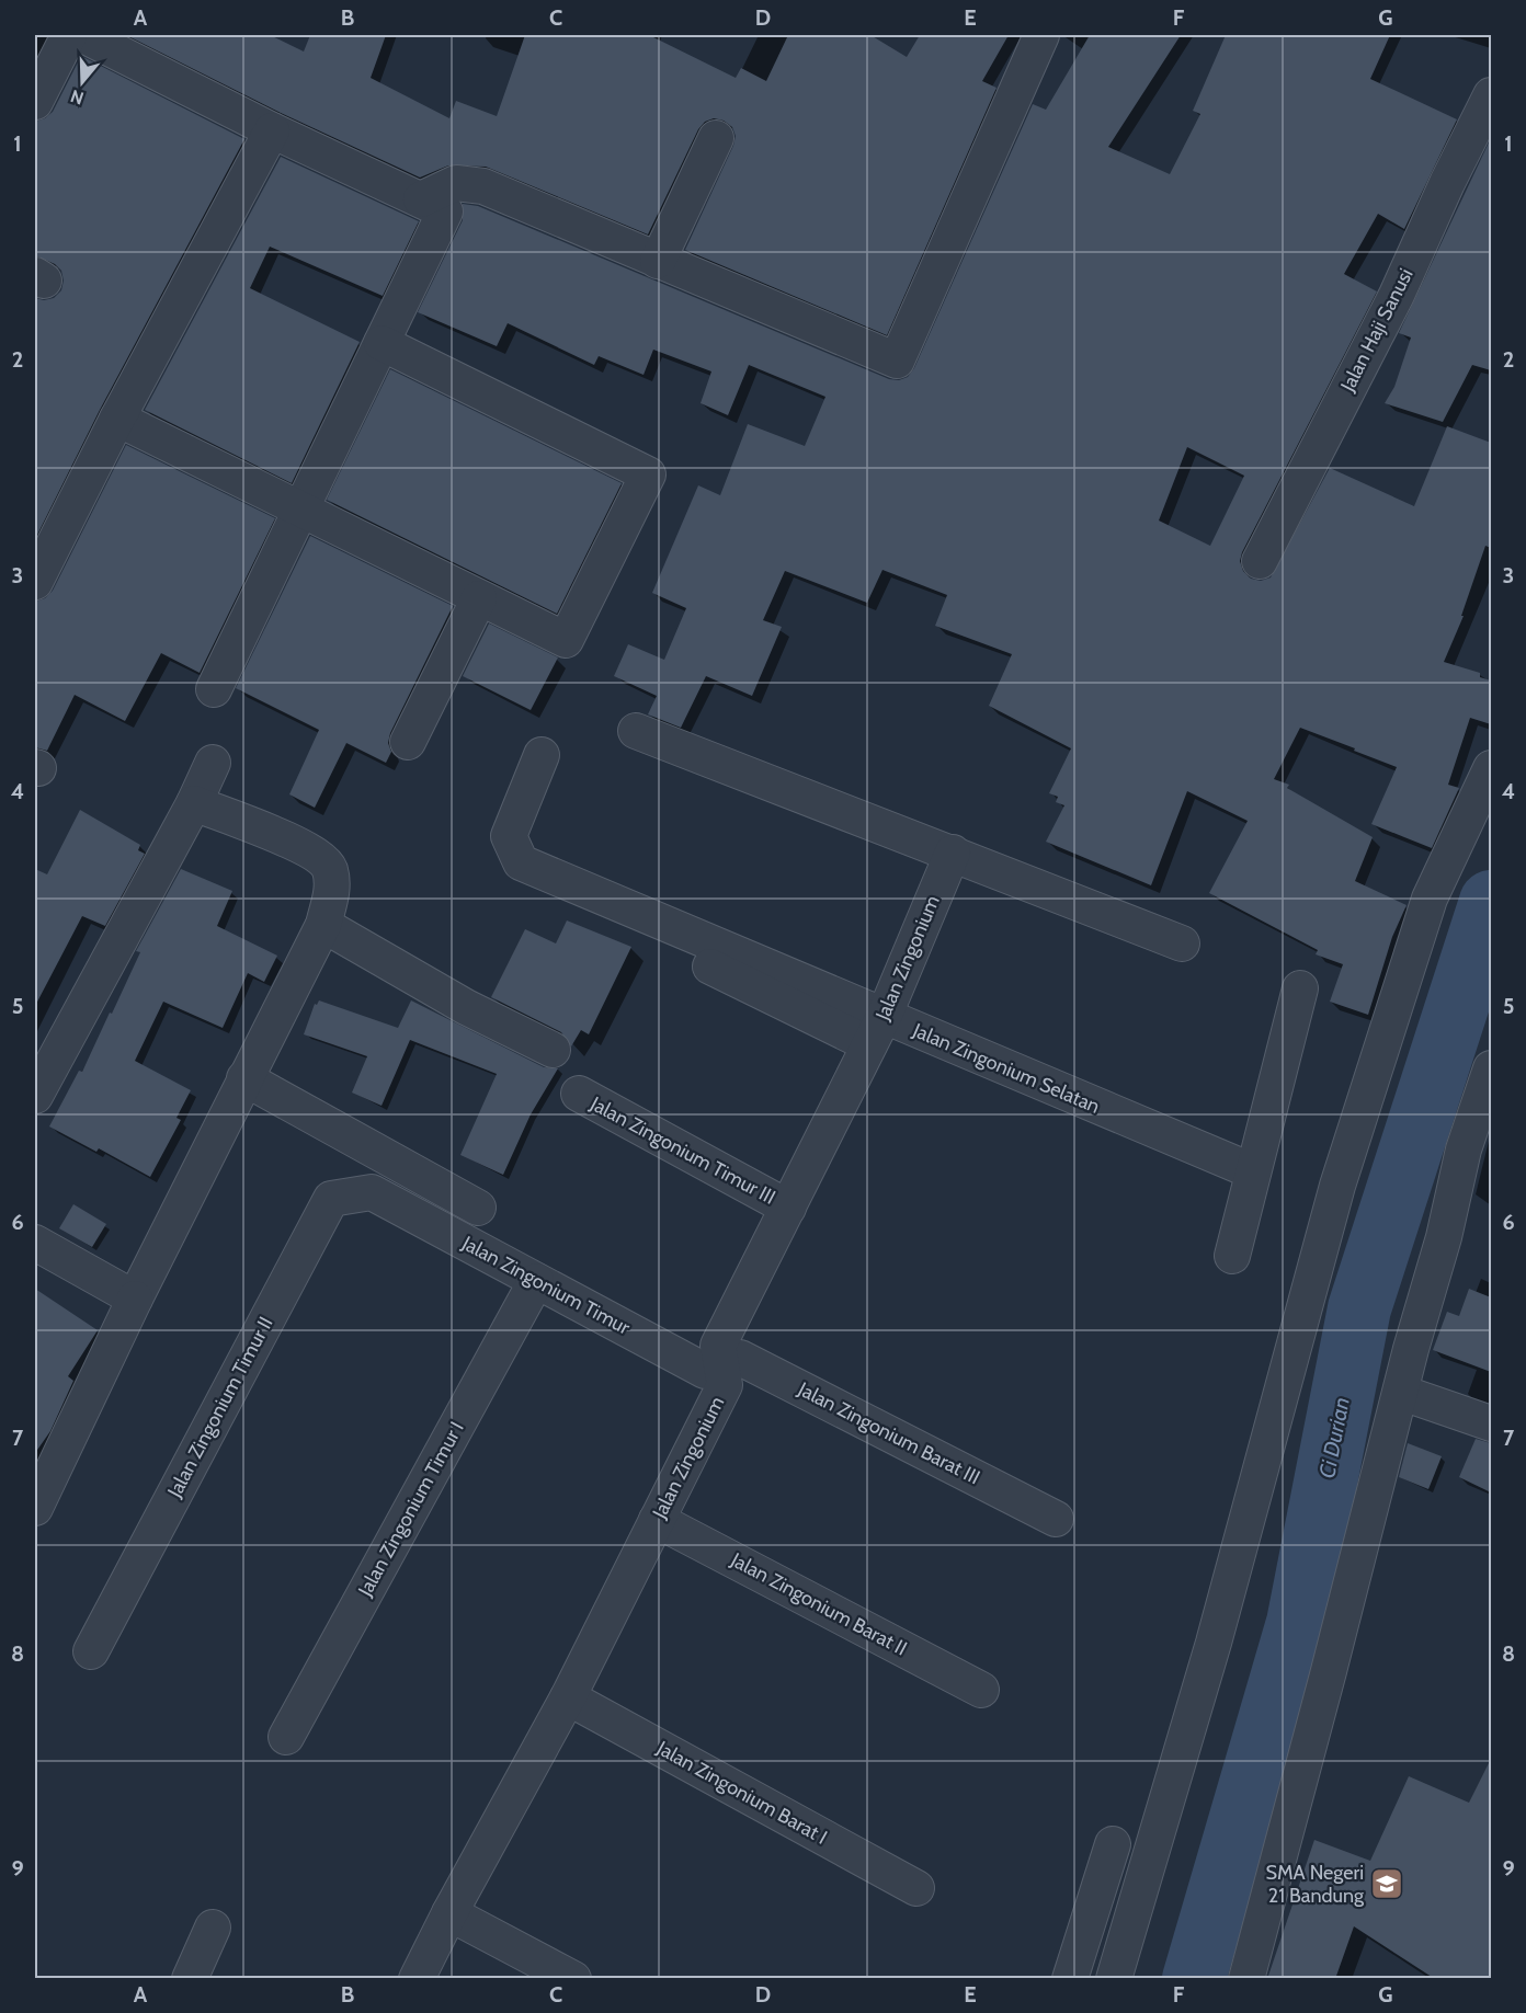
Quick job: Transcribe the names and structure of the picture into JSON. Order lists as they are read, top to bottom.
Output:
{
  "streets": {
    "street": [
      "Jalan Haji Sanusi",
      "Jalan Zingonium",
      "Jalan Zingonium Selatan",
      "Jalan Zingonium Timur III",
      "Jalan Zingonium Timur",
      "Jalan Zingonium Timur II",
      "Jalan Zingonium Barat III",
      "Jalan Zingonium Timur I",
      "Jalan Zingonium Barat II",
      "Jalan Zingonium Barat I"
    ]
  },
  "crossings": [
    ["Jalan Zingonium", "Jalan Zingonium Selatan"],
    ["Jalan Zingonium", "Jalan Zingonium Timur III"],
    ["Jalan Zingonium", "Jalan Zingonium Timur"],
    ["Jalan Zingonium", "Jalan Zingonium Barat III"],
    ["Jalan Zingonium", "Jalan Zingonium Barat II"],
    ["Jalan Zingonium", "Jalan Zingonium Barat I"],
    ["Jalan Zingonium Timur", "Jalan Zingonium Timur II"],
    ["Jalan Zingonium Timur", "Jalan Zingonium Barat III"],
    ["Jalan Zingonium Timur", "Jalan Zingonium Timur I"]
  ],
  "water": ["Ci Durian"],
  "places": {
    "school or university": ["SMA Negeri 21 Bandung"]
  },
  "north": "bottom",
  "grid": {
    "columns": [
      "A",
      "B",
      "C",
      "D",
      "E",
      "F",
      "G"
    ],
    "rows": [
      "1",
      "2",
      "3",
      "4",
      "5",
      "6",
      "7",
      "8",
      "9"
    ]
  }
}
